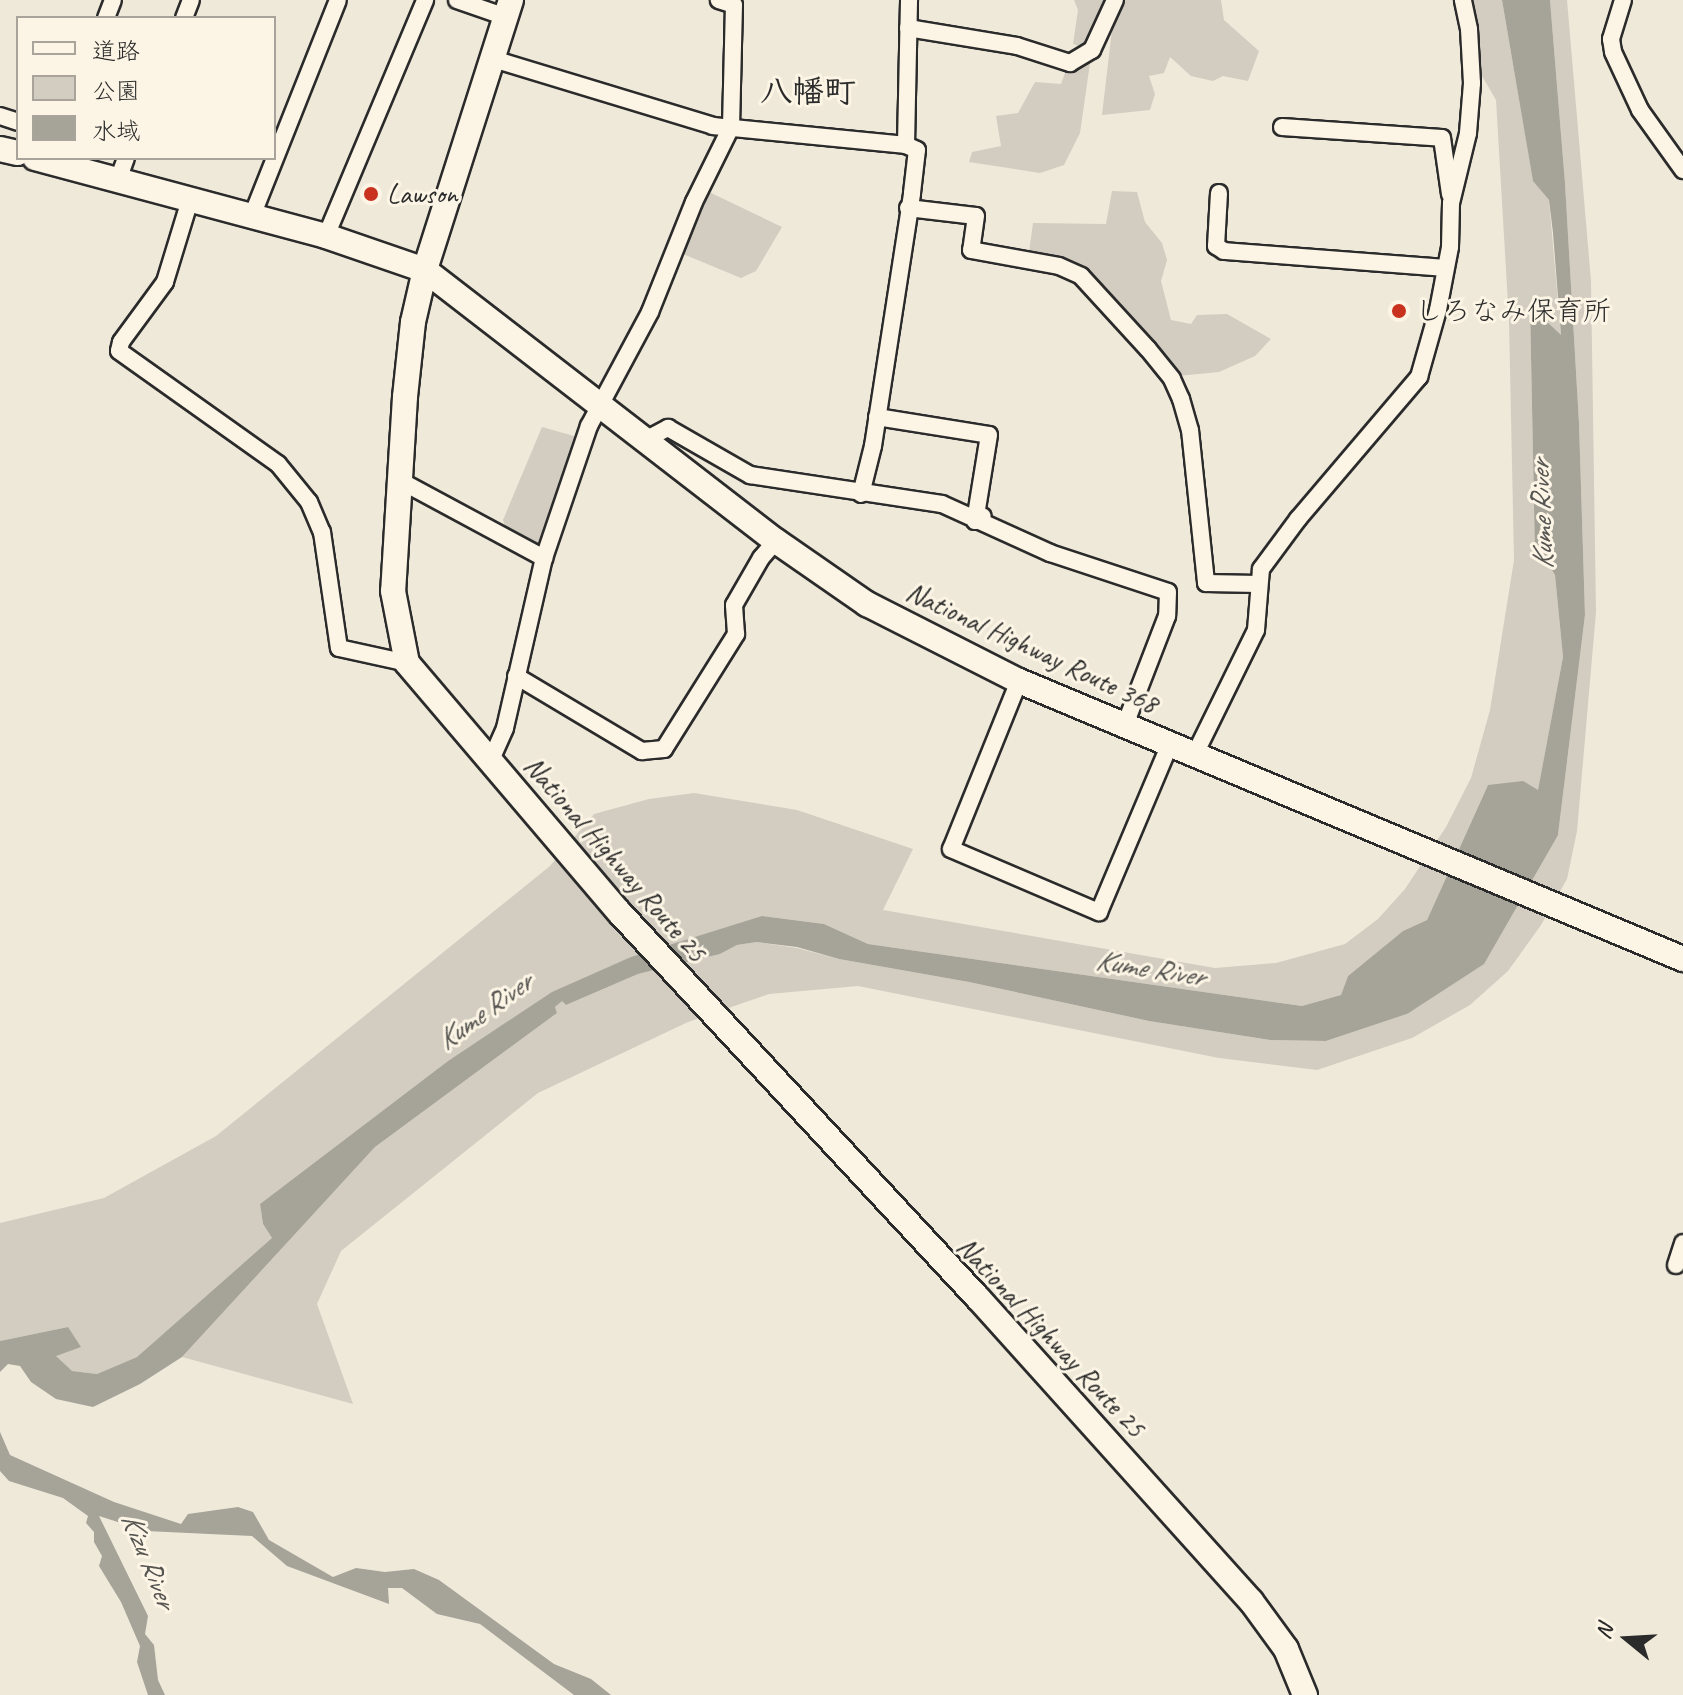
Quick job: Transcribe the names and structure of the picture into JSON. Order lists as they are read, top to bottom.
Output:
{
  "streets": {
    "highway": ["National Highway Route 368", "National Highway Route 25"]
  },
  "crossings": [
    ["National Highway Route 368", "National Highway Route 25"]
  ],
  "districts": ["八幡町"],
  "water": ["Kume River", "Kizu River"],
  "places": ["Lawson", "しろなみ保育所"],
  "legend": ["道路", "公園", "水域"],
  "north": "left"
}
